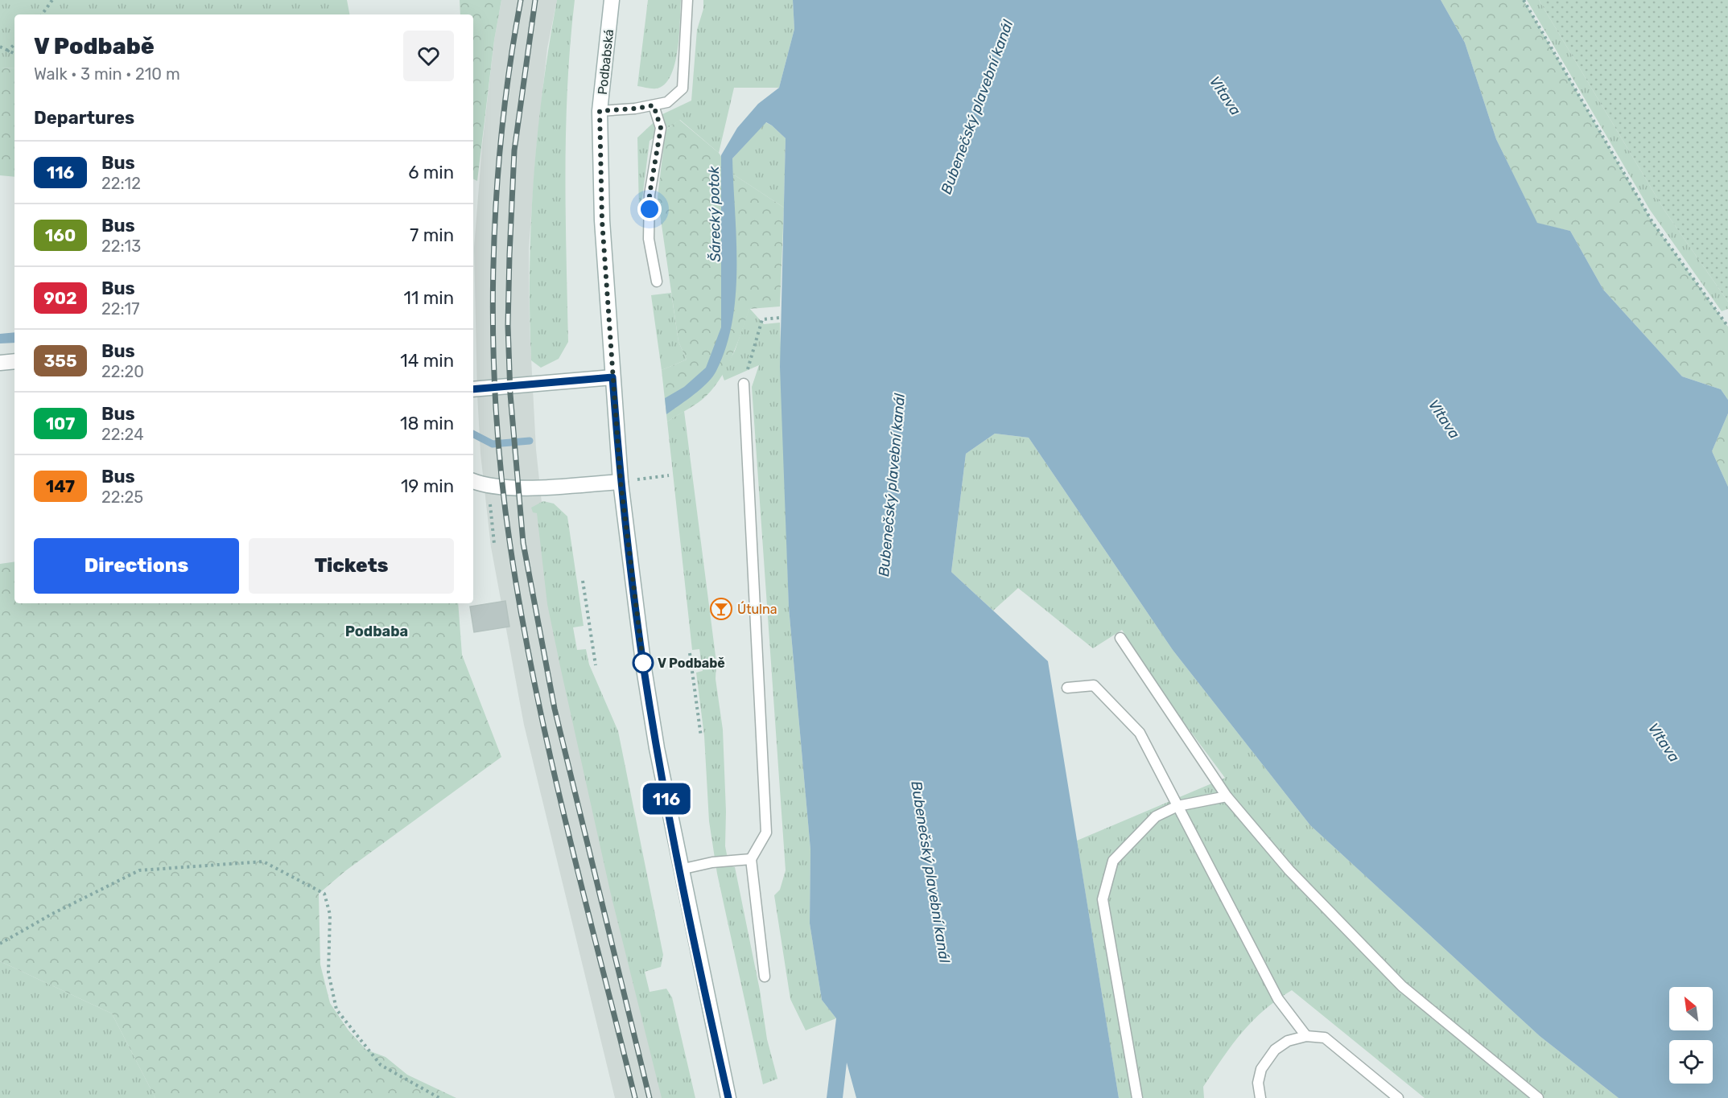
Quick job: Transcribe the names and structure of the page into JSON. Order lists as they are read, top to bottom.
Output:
{
  "streets": {
    "main road": ["Podbabská"]
  },
  "districts": ["Podbaba"],
  "water": ["Vltava", "Bubenečský plavební kanál", "Šárecký potok"],
  "places": {
    "bar": ["Útulna"],
    "other": ["V Podbabě"]
  },
  "lines": ["bus line 116"],
  "north": "top left",
  "page": {
    "on_map": "116",
    "heading": [
      ["V Podbabě", "Walk · 3 min · 210 m"],
      "Departures"
    ],
    "list": [
      {
        "mark": "116",
        "name": "Bus",
        "note": "22:12",
        "value": "6 min"
      },
      {
        "mark": "160",
        "name": "Bus",
        "note": "22:13",
        "value": "7 min"
      },
      {
        "mark": "902",
        "name": "Bus",
        "note": "22:17",
        "value": "11 min"
      },
      {
        "mark": "355",
        "name": "Bus",
        "note": "22:20",
        "value": "14 min"
      },
      {
        "mark": "107",
        "name": "Bus",
        "note": "22:24",
        "value": "18 min"
      },
      {
        "mark": "147",
        "name": "Bus",
        "note": "22:25",
        "value": "19 min"
      }
    ],
    "buttons": ["Directions", "Tickets"]
  }
}
